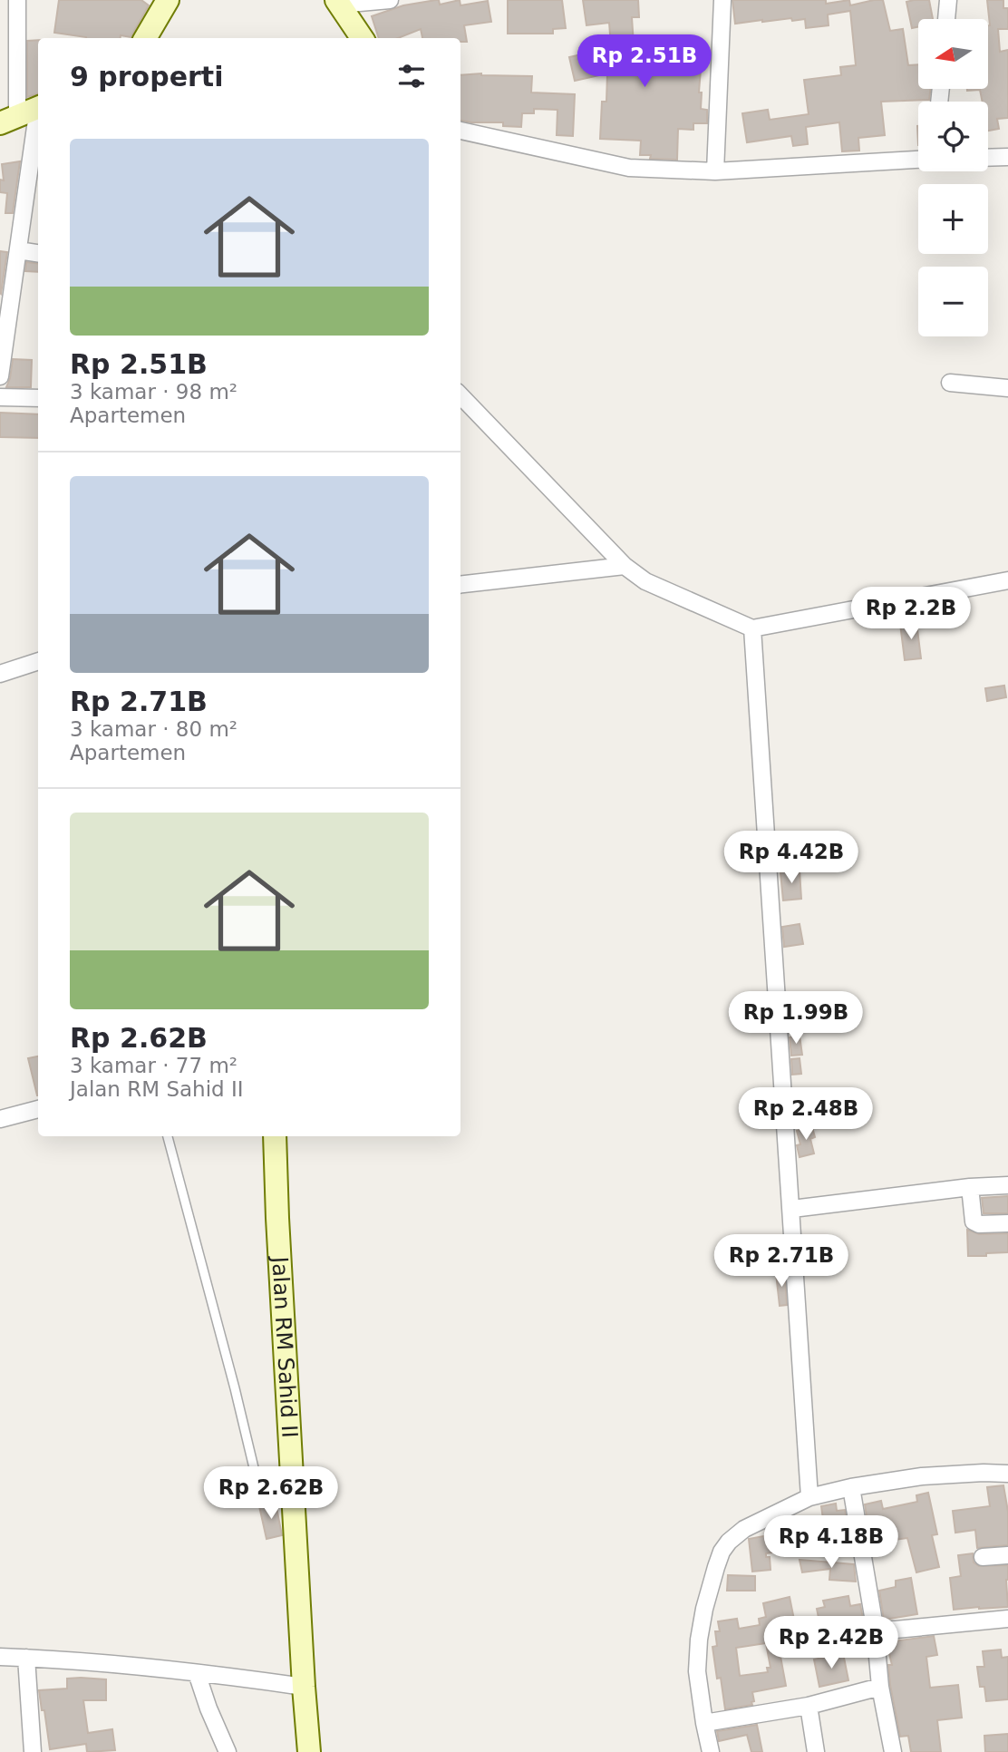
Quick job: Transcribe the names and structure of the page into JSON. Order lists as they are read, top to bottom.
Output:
{
  "streets": {
    "street": ["Jalan RM Sahid II"]
  },
  "north": "left",
  "page": {
    "map_buttons": ["+", "−"],
    "price": [
      "Rp 2.51B",
      "Rp 2.2B",
      "Rp 4.42B",
      "Rp 1.99B",
      "Rp 2.48B",
      "Rp 2.71B",
      "Rp 2.62B",
      "Rp 4.18B",
      "Rp 2.42B"
    ],
    "heading": "9 properti",
    "list": [
      {
        "name": "Rp 2.51B",
        "note": "3 kamar · 98 m² · Apartemen"
      },
      {
        "name": "Rp 2.71B",
        "note": "3 kamar · 80 m² · Apartemen"
      },
      {
        "name": "Rp 2.62B",
        "note": "3 kamar · 77 m² · Jalan RM Sahid II"
      }
    ]
  }
}
